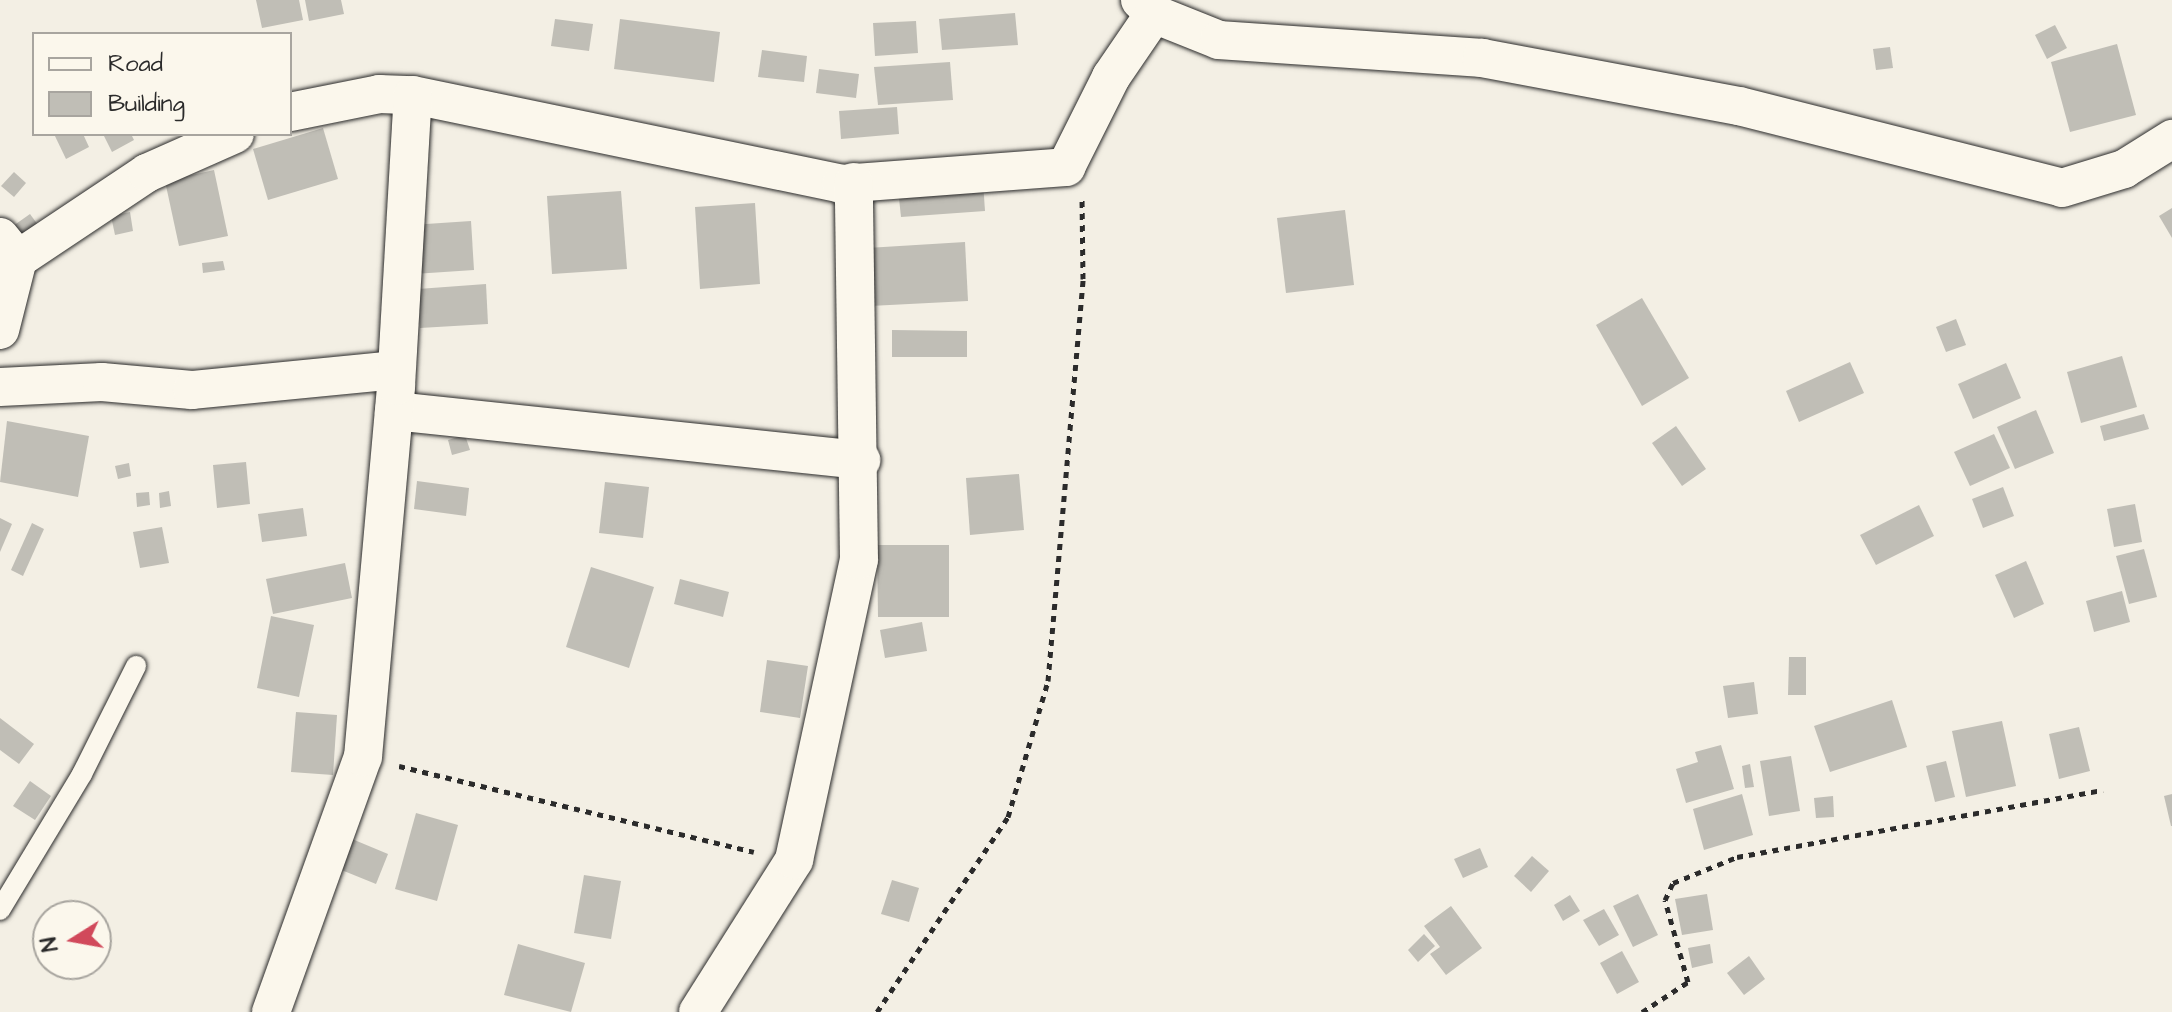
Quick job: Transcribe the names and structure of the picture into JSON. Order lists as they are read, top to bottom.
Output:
{
  "legend": ["Road", "Building"],
  "north": "left"
}
